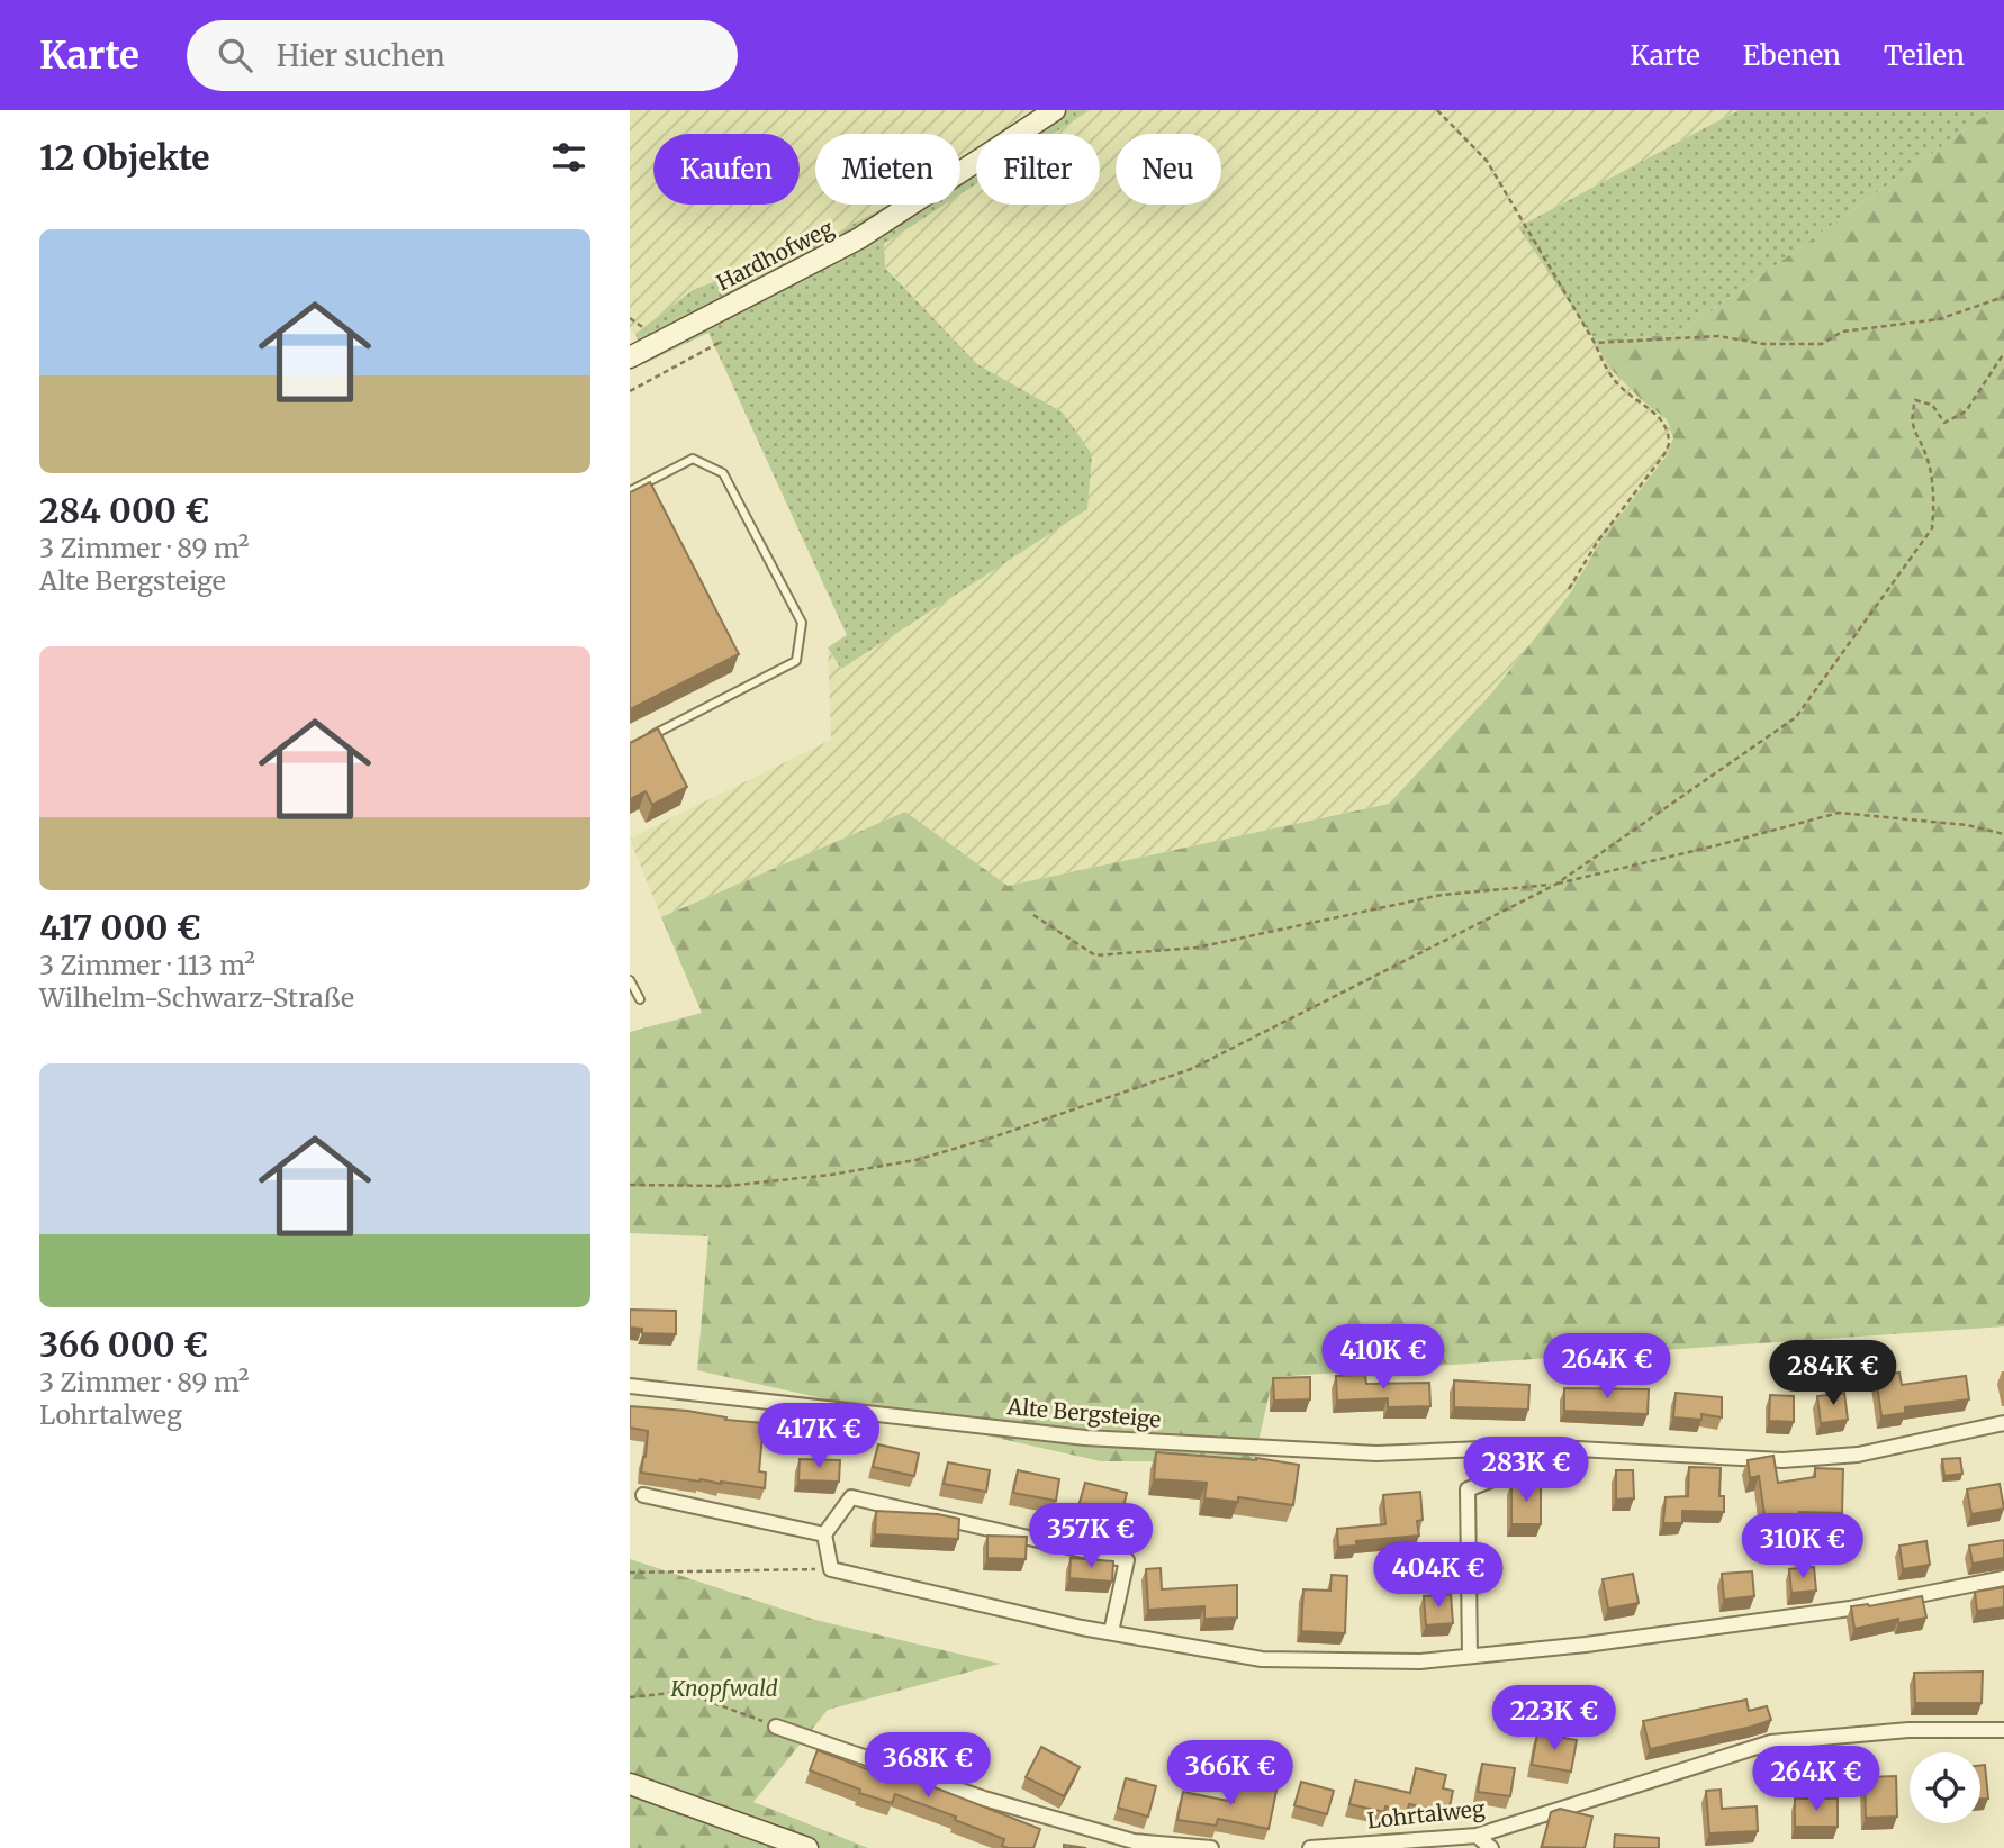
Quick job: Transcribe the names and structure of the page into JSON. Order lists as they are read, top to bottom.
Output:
{
  "streets": {
    "street": ["Hardhofweg", "Alte Bergsteige", "Lohrtalweg"]
  },
  "parks": ["Knopfwald"],
  "page": {
    "header": "Karte",
    "search": "Hier suchen",
    "nav": ["Karte", "Ebenen", "Teilen"],
    "heading": "12 Objekte",
    "chip": [
      "Kaufen",
      "Mieten",
      "Filter",
      "Neu"
    ],
    "list": [
      {
        "name": "284 000 €",
        "note": "3 Zimmer · 89 m² · Alte Bergsteige"
      },
      {
        "name": "417 000 €",
        "note": "3 Zimmer · 113 m² · Wilhelm-Schwarz-Straße"
      },
      {
        "name": "366 000 €",
        "note": "3 Zimmer · 89 m² · Lohrtalweg"
      }
    ],
    "price": [
      "410K €",
      "264K €",
      "284K €",
      "417K €",
      "283K €",
      "357K €",
      "310K €",
      "404K €",
      "223K €",
      "368K €",
      "366K €",
      "264K €"
    ]
  }
}
